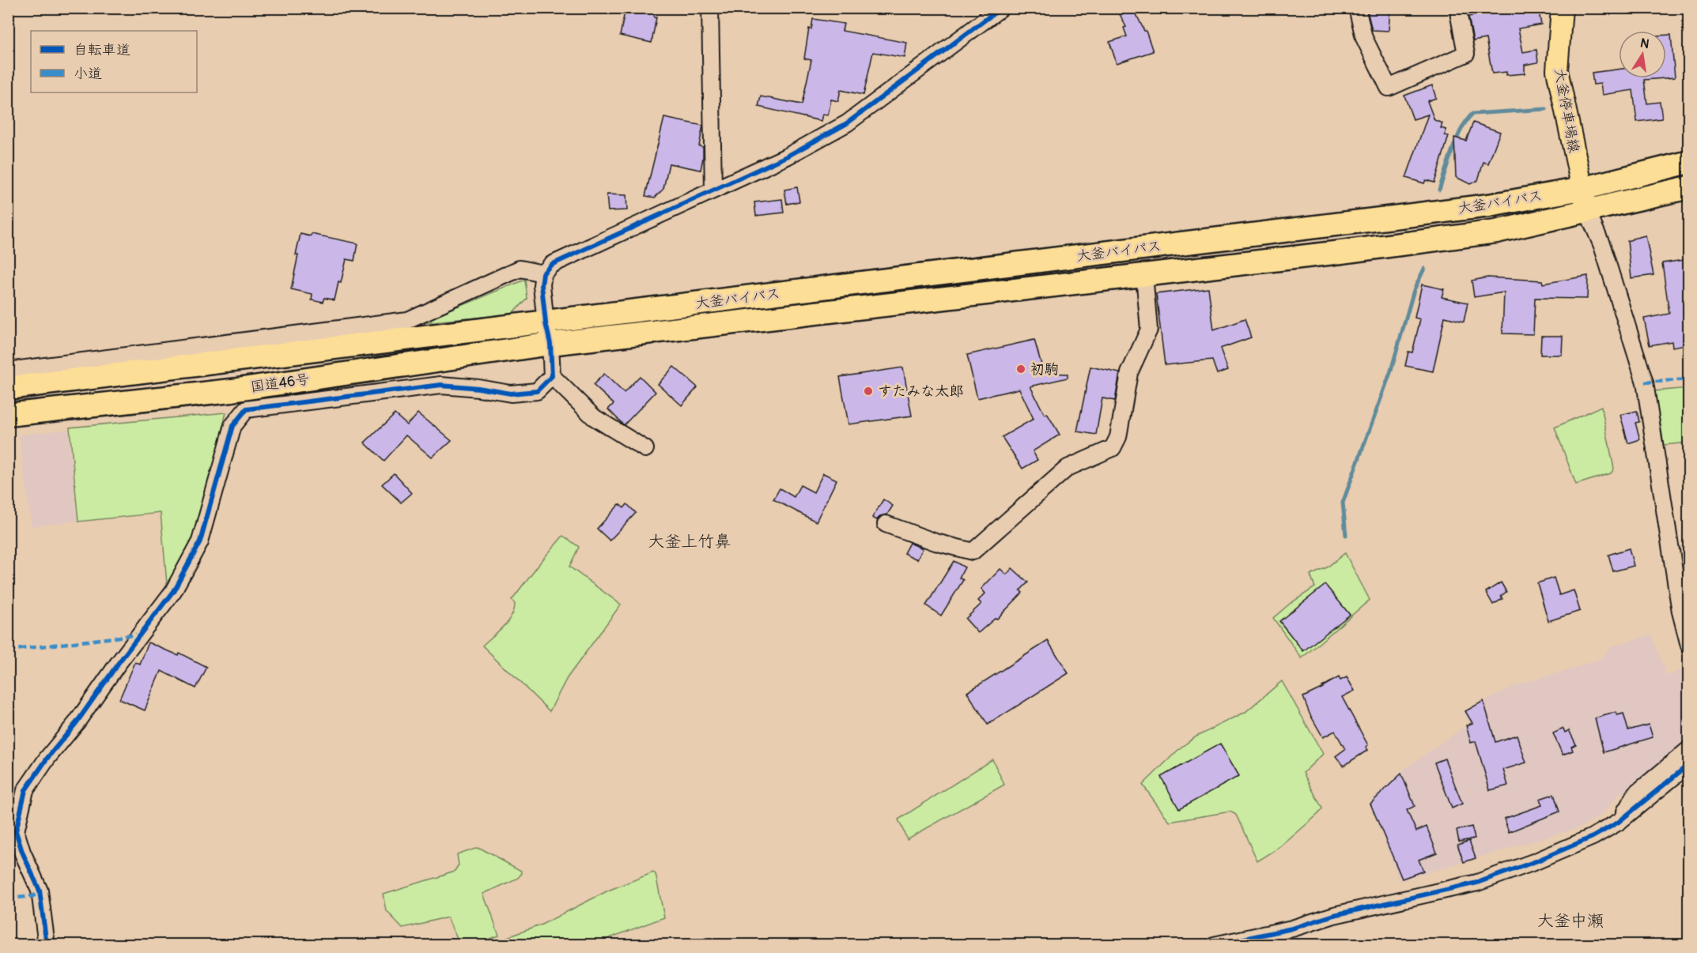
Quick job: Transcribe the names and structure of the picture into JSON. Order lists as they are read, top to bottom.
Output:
{
  "streets": {
    "highway": ["大釜バイパス", "国道46号"],
    "main road": ["大釜停車場線"]
  },
  "crossings": [
    ["大釜停車場線", "大釜バイパス"],
    ["大釜バイパス", "国道46号"]
  ],
  "districts": ["大釜上竹鼻", "大釜中瀬"],
  "places": ["初駒", "すたみな太郎"],
  "legend": ["自転車道", "小道"],
  "north": "top"
}
